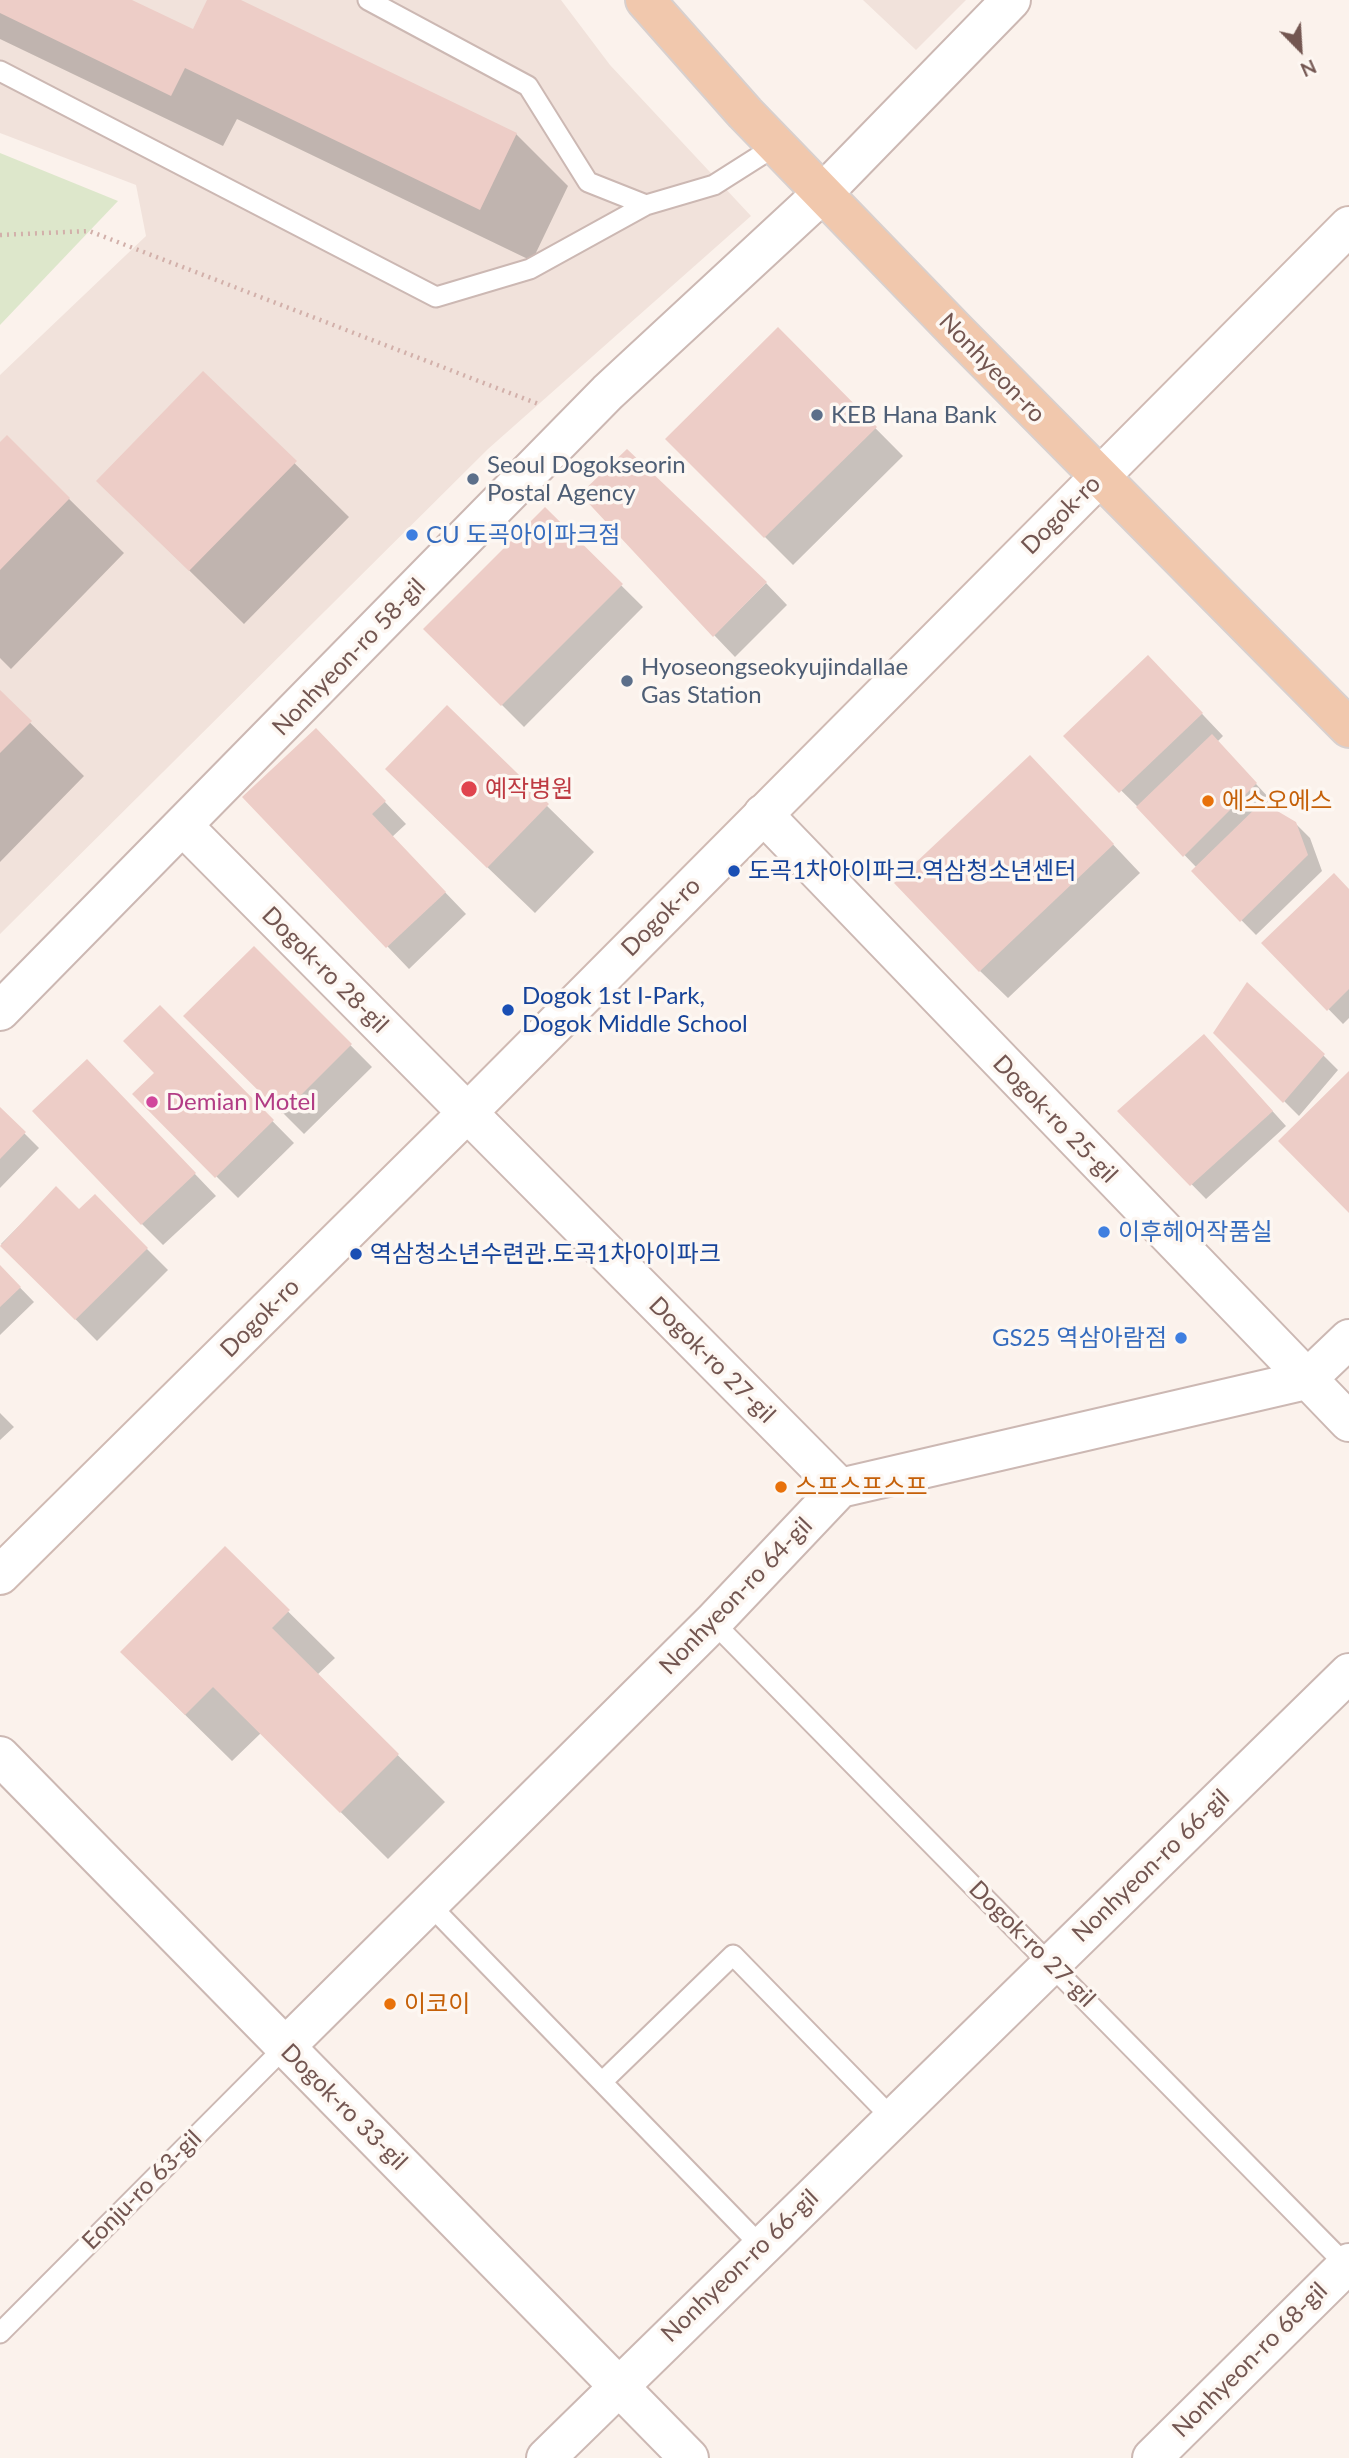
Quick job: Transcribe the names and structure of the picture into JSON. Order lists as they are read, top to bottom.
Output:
{
  "streets": {
    "main road": ["Nonhyeon-ro"],
    "street": [
      "Dogok-ro",
      "Nonhyeon-ro 58-gil",
      "Dogok-ro 28-gil",
      "Dogok-ro 25-gil",
      "Dogok-ro 27-gil",
      "Nonhyeon-ro 64-gil",
      "Nonhyeon-ro 66-gil",
      "Dogok-ro 33-gil",
      "Nonhyeon-ro 68-gil"
    ],
    "lane": ["Eonju-ro 63-gil"]
  },
  "crossings": [
    ["Nonhyeon-ro", "Dogok-ro"],
    ["Nonhyeon-ro", "Nonhyeon-ro 58-gil"],
    ["Dogok-ro", "Dogok-ro 28-gil"],
    ["Dogok-ro", "Dogok-ro 25-gil"],
    ["Dogok-ro", "Dogok-ro 27-gil"],
    ["Nonhyeon-ro 58-gil", "Dogok-ro 28-gil"],
    ["Dogok-ro 28-gil", "Dogok-ro 27-gil"],
    ["Dogok-ro 27-gil", "Nonhyeon-ro 64-gil"],
    ["Dogok-ro 27-gil", "Nonhyeon-ro 66-gil"],
    ["Dogok-ro 27-gil", "Nonhyeon-ro 68-gil"],
    ["Nonhyeon-ro 64-gil", "Dogok-ro 33-gil"],
    ["Nonhyeon-ro 64-gil", "Eonju-ro 63-gil"],
    ["Nonhyeon-ro 66-gil", "Dogok-ro 33-gil"],
    ["Dogok-ro 33-gil", "Eonju-ro 63-gil"]
  ],
  "places": [
    "KEB Hana Bank",
    "Seoul Dogokseorin Postal Agency",
    "CU 도곡아이파크점",
    "Hyoseongseokyujindallae Gas Station",
    "예작병원",
    "에스오에스",
    "도곡1차아이파크.역삼청소년센터",
    "Dogok 1st I-Park, Dogok Middle School",
    "Demian Motel",
    "이후헤어작품실",
    "역삼청소년수련관.도곡1차아이파크",
    "GS25 역삼아람점",
    "스프스프스프",
    "이코이"
  ],
  "north": "bottom right"
}
